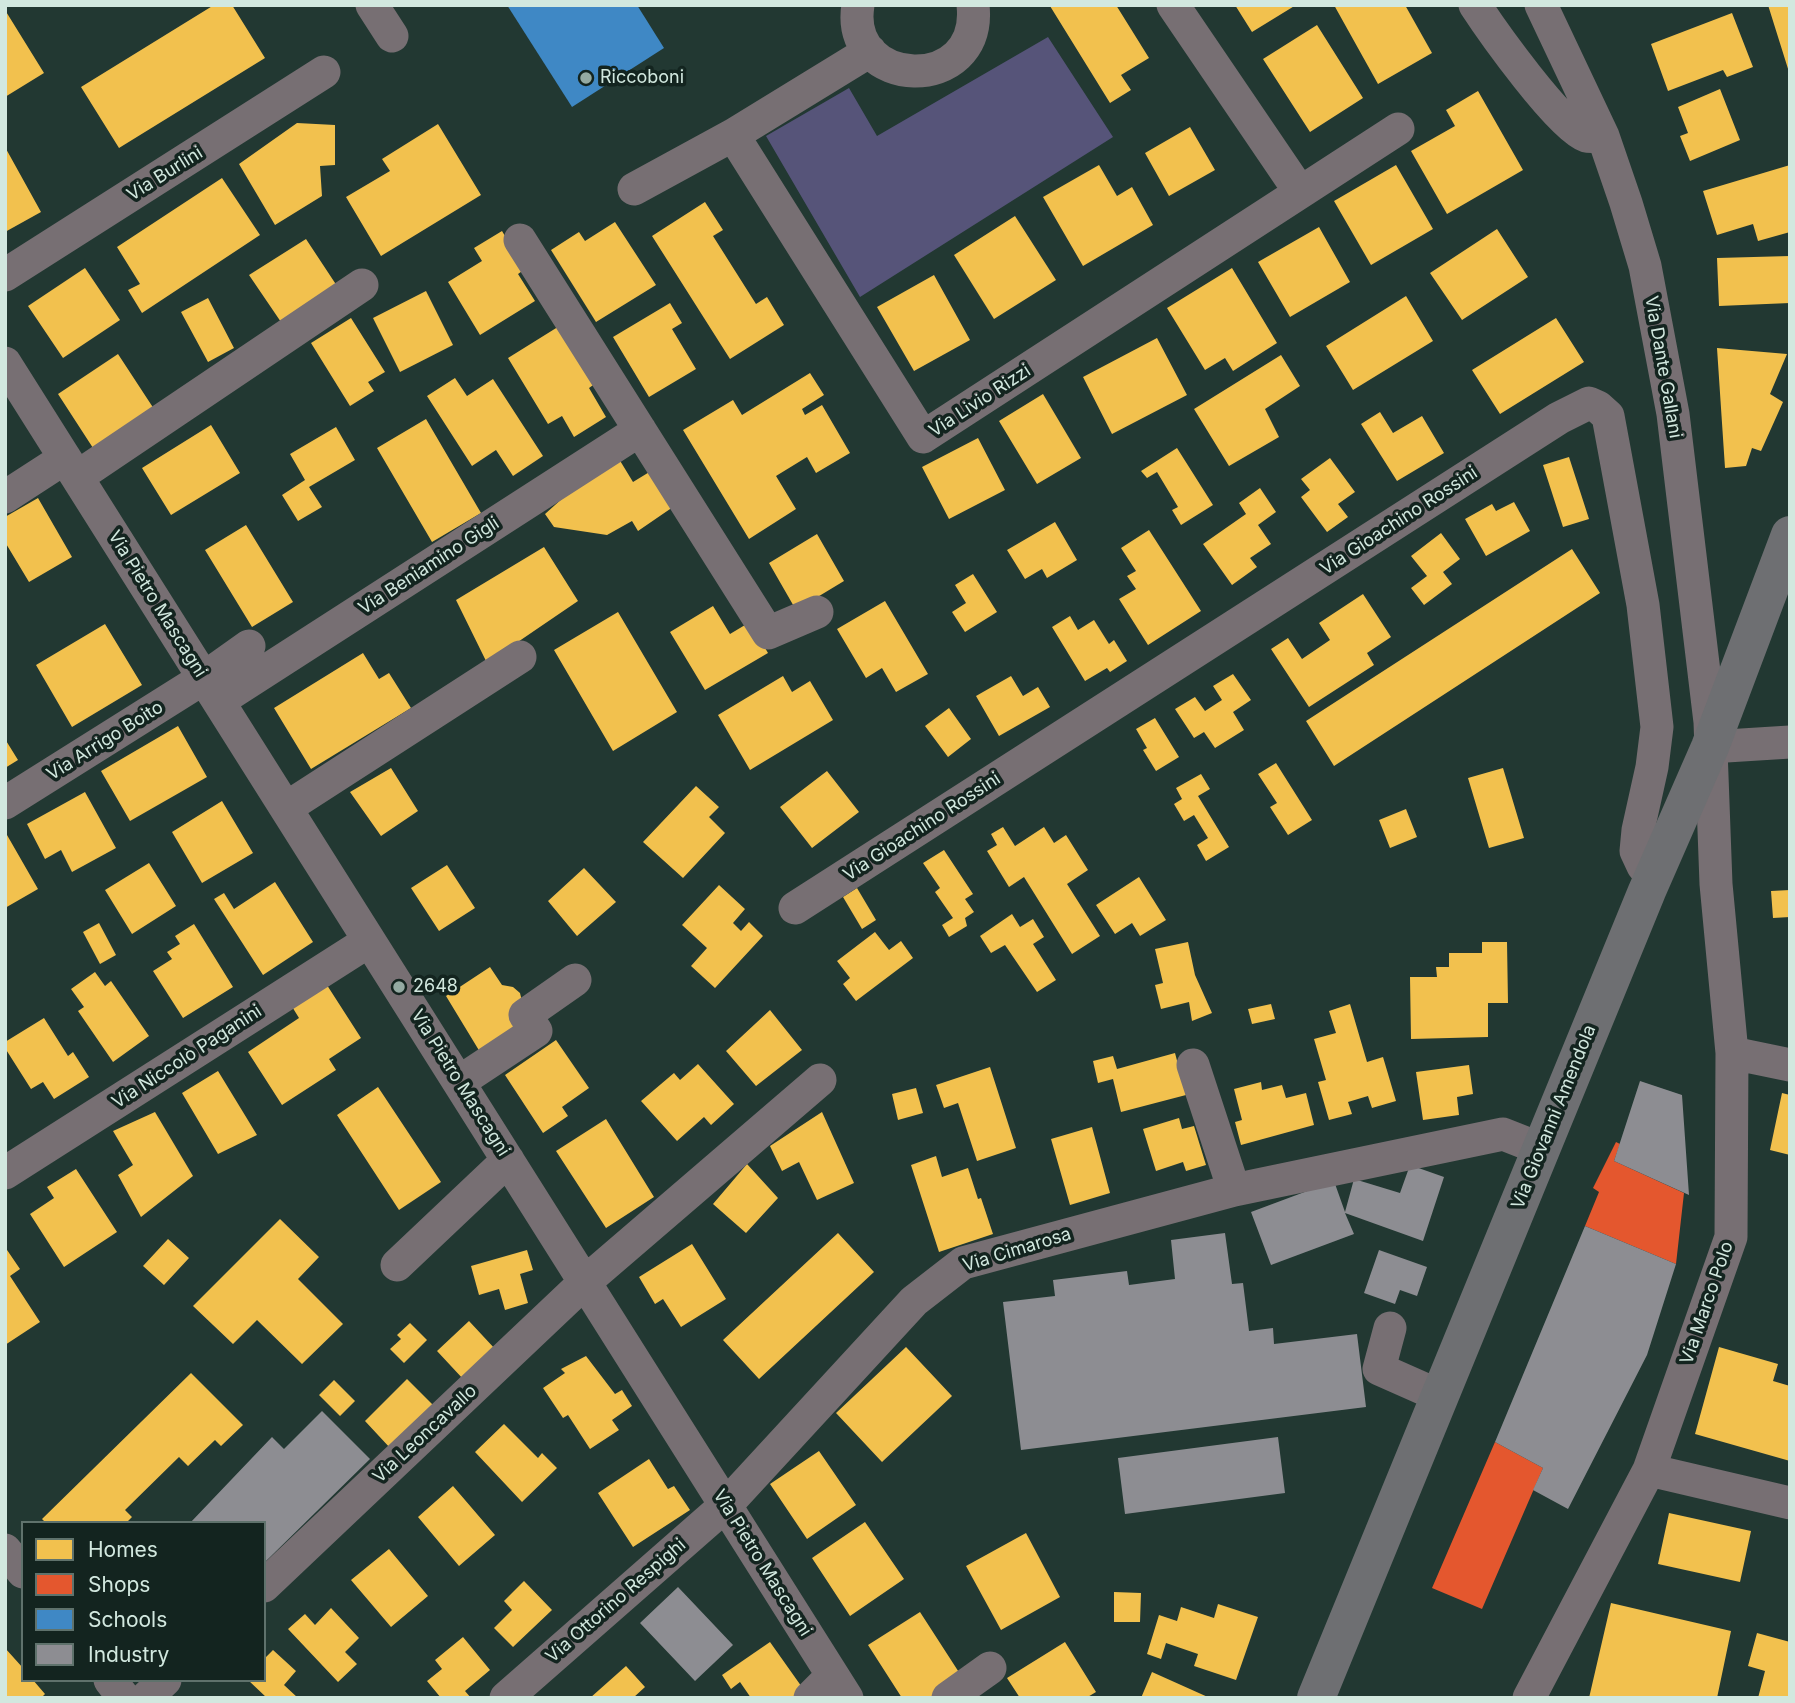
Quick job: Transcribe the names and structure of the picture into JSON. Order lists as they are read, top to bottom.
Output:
{
  "streets": {
    "main road": ["Via Giovanni Amendola"],
    "street": [
      "Via Burlini",
      "Via Dante Gallani",
      "Via Livio Rizzi",
      "Via Gioachino Rossini",
      "Via Beniamino Gigli",
      "Via Pietro Mascagni",
      "Via Arrigo Boito",
      "Via Niccolò Paganini",
      "Via Cimarosa",
      "Via Marco Polo",
      "Via Leoncavallo",
      "Via Ottorino Respighi"
    ]
  },
  "crossings": [
    ["Via Dante Gallani", "Via Giovanni Amendola"],
    ["Via Dante Gallani", "Via Marco Polo"],
    ["Via Gioachino Rossini", "Via Giovanni Amendola"],
    ["Via Beniamino Gigli", "Via Pietro Mascagni"],
    ["Via Beniamino Gigli", "Via Arrigo Boito"],
    ["Via Pietro Mascagni", "Via Arrigo Boito"],
    ["Via Pietro Mascagni", "Via Niccolò Paganini"],
    ["Via Pietro Mascagni", "Via Cimarosa"],
    ["Via Pietro Mascagni", "Via Leoncavallo"],
    ["Via Pietro Mascagni", "Via Ottorino Respighi"],
    ["Via Giovanni Amendola", "Via Cimarosa"],
    ["Via Giovanni Amendola", "Via Marco Polo"],
    ["Via Cimarosa", "Via Ottorino Respighi"]
  ],
  "places": ["Riccoboni", "2648"],
  "legend": [
    "Homes",
    "Shops",
    "Schools",
    "Industry"
  ]
}
